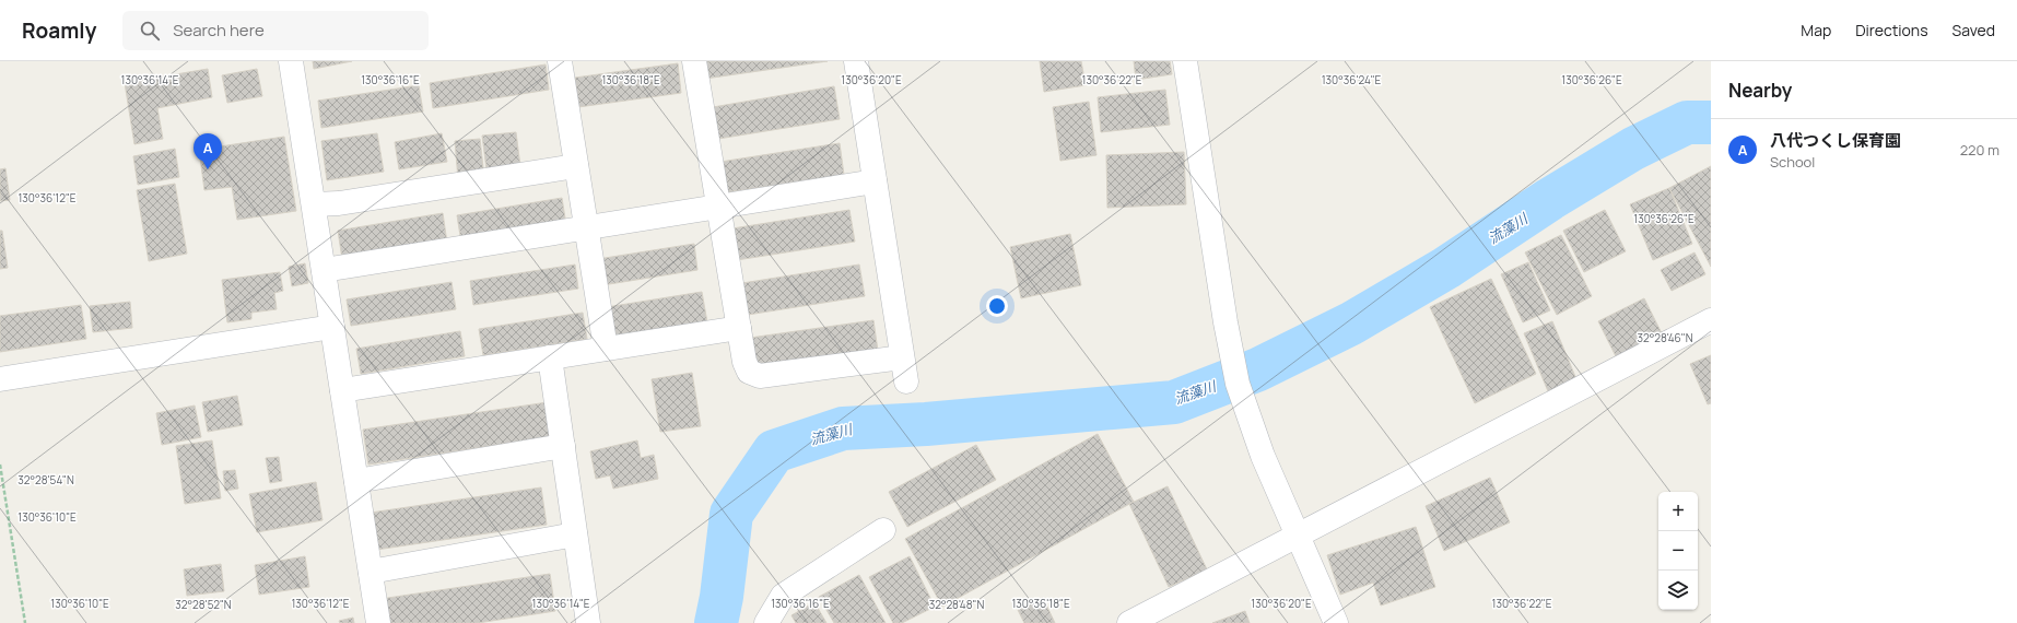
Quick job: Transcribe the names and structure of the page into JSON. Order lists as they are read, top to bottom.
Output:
{
  "water": ["流藻川"],
  "page": {
    "header": "Roamly",
    "search": "Search here",
    "nav": ["Map", "Directions", "Saved"],
    "heading": "Nearby",
    "list": [
      {
        "mark": "A",
        "name": "八代つくし保育園",
        "note": "School",
        "value": "220 m"
      }
    ],
    "pins": "A",
    "map_buttons": ["+", "−"]
  },
  "coordinates": [
    "130°36'14\"E",
    "130°36'16\"E",
    "130°36'18\"E",
    "130°36'20\"E",
    "130°36'22\"E",
    "130°36'24\"E",
    "130°36'26\"E",
    "130°36'12\"E",
    "32°28'46\"N",
    "32°28'54\"N",
    "130°36'10\"E",
    "32°28'52\"N",
    "32°28'48\"N"
  ]
}
